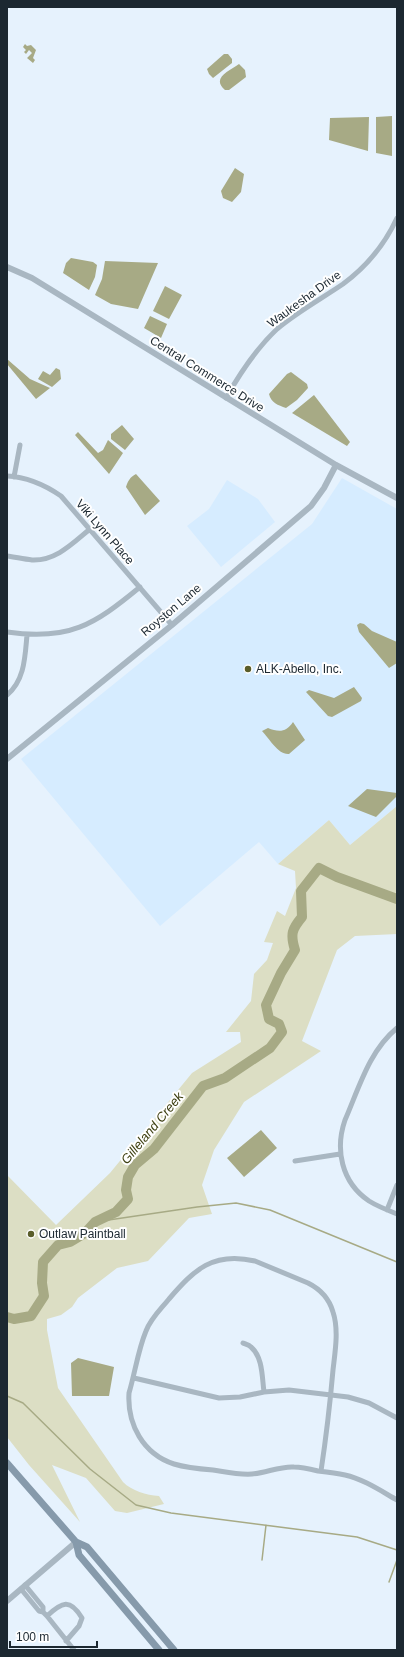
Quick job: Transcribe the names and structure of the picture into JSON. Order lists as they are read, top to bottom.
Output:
{
  "streets": {
    "street": [
      "Waukesha Drive",
      "Central Commerce Drive",
      "Viki Lynn Place",
      "Royston Lane"
    ]
  },
  "crossings": [
    ["Waukesha Drive", "Central Commerce Drive"],
    ["Central Commerce Drive", "Royston Lane"],
    ["Viki Lynn Place", "Royston Lane"]
  ],
  "water": ["Gilleland Creek"],
  "places": ["ALK-Abello, Inc.", "Outlaw Paintball"],
  "scale_bar": "100 m"
}
